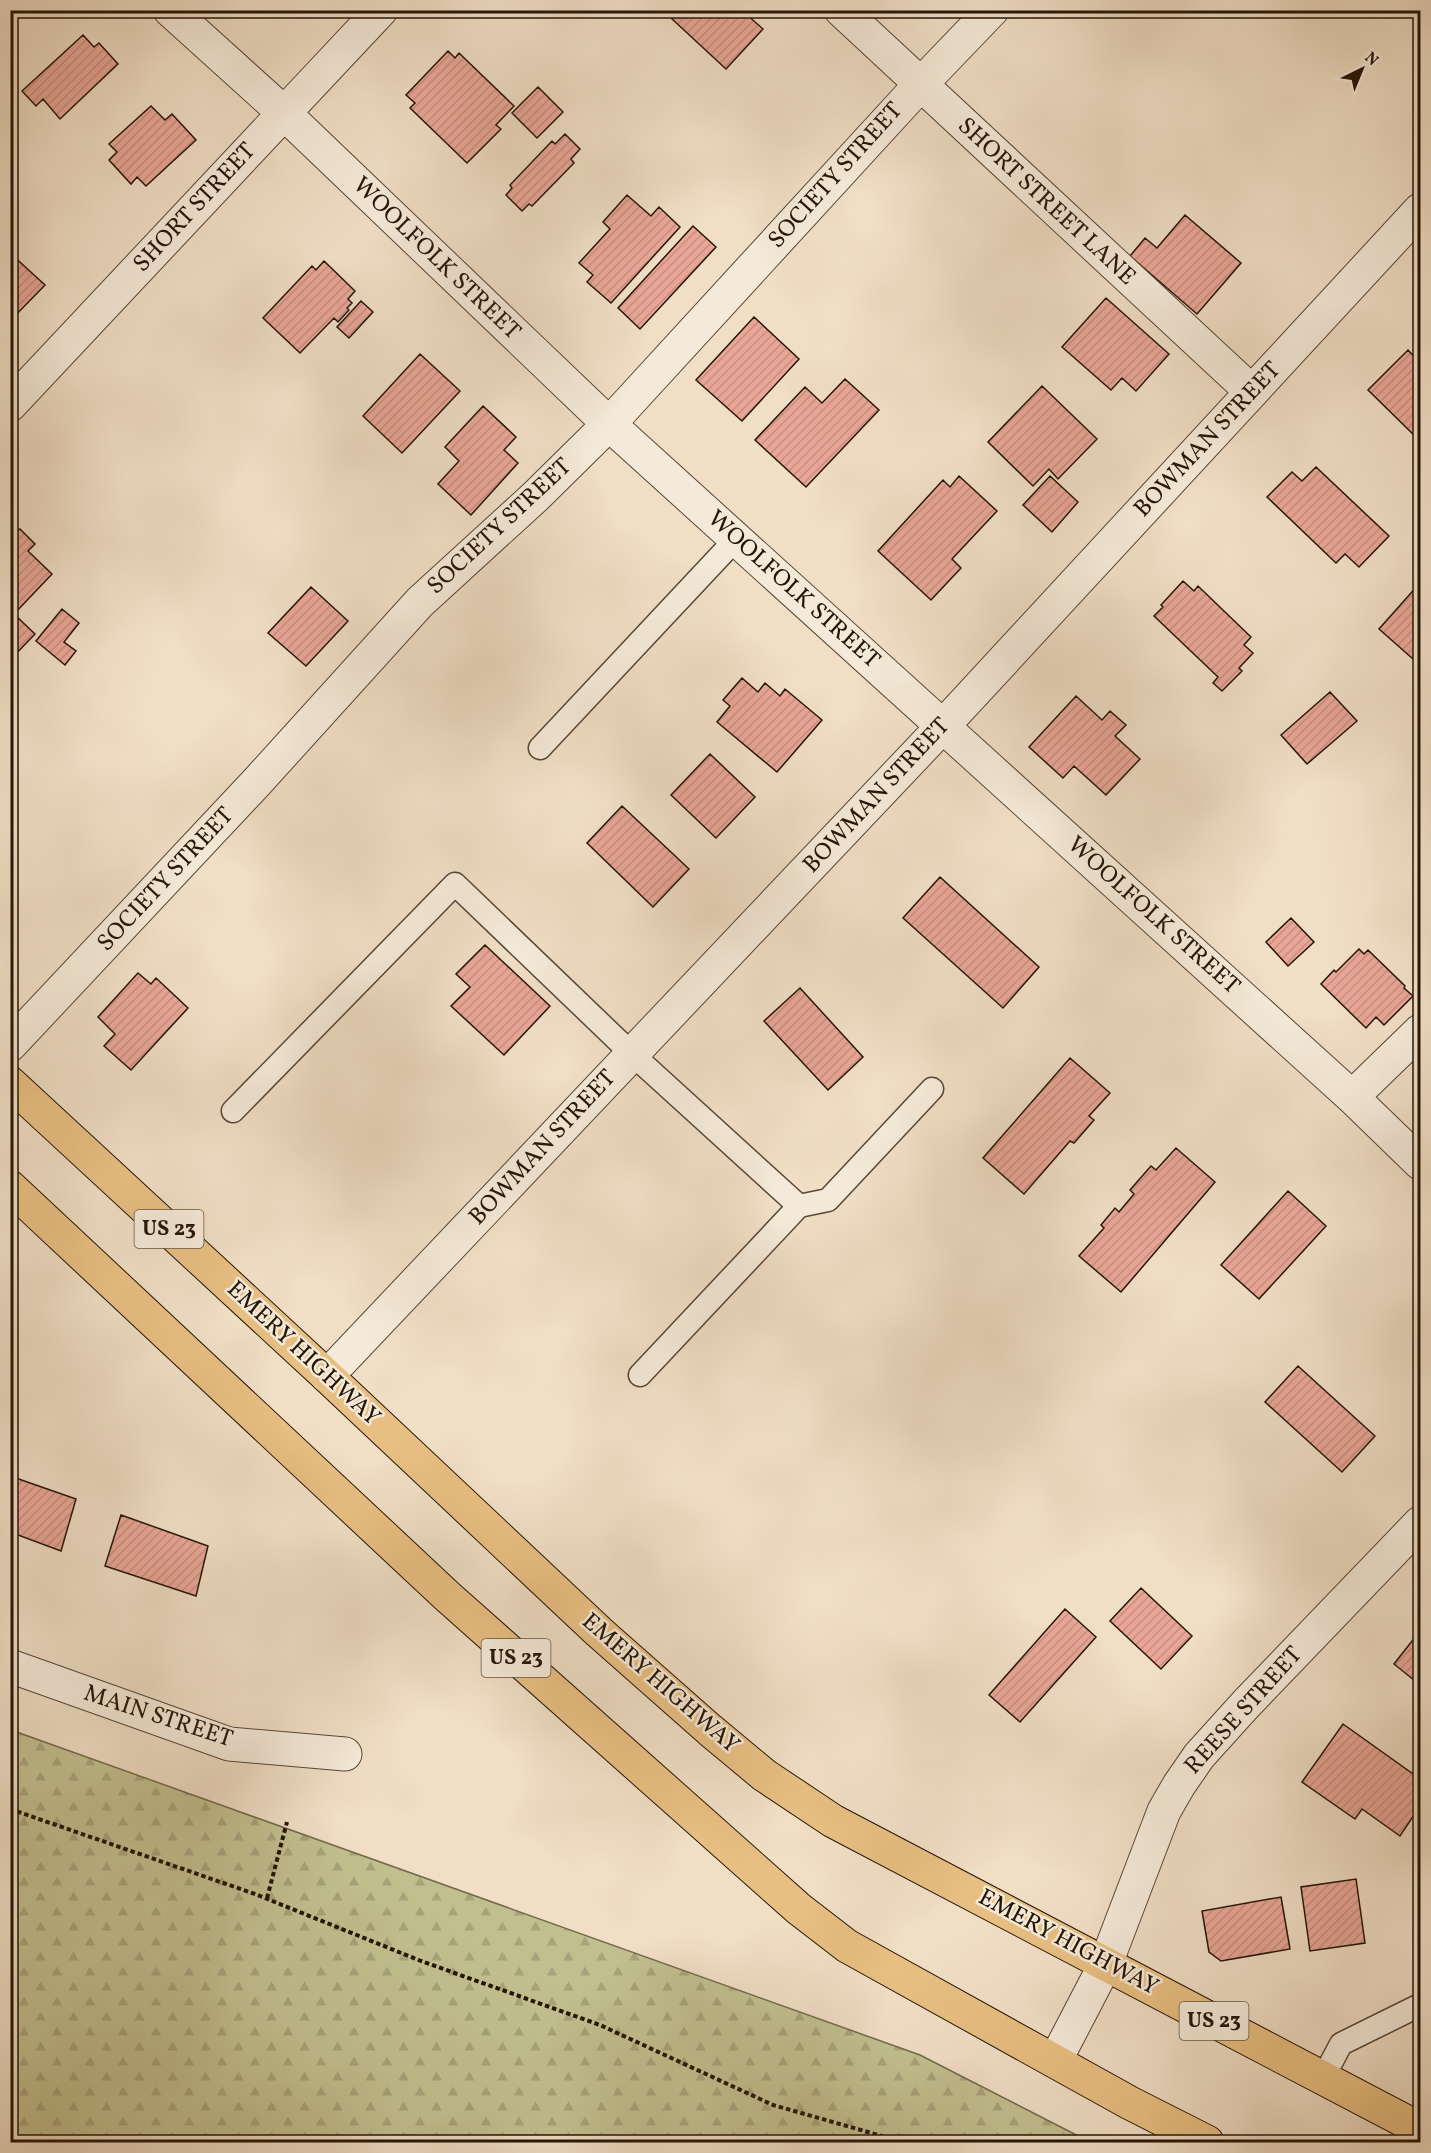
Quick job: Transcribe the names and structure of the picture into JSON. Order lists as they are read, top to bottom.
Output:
{
  "streets": {
    "highway": ["US 23", "EMERY HIGHWAY"],
    "street": [
      "SOCIETY STREET",
      "SHORT STREET LANE",
      "SHORT STREET",
      "WOOLFOLK STREET",
      "BOWMAN STREET",
      "REESE STREET",
      "MAIN STREET"
    ]
  },
  "crossings": [
    ["SOCIETY STREET", "SHORT STREET LANE"],
    ["SOCIETY STREET", "WOOLFOLK STREET"],
    ["SHORT STREET LANE", "BOWMAN STREET"],
    ["SHORT STREET", "WOOLFOLK STREET"],
    ["WOOLFOLK STREET", "BOWMAN STREET"],
    ["BOWMAN STREET", "EMERY HIGHWAY"],
    ["US 23", "REESE STREET"],
    ["EMERY HIGHWAY", "REESE STREET"]
  ],
  "north": "top right"
}
